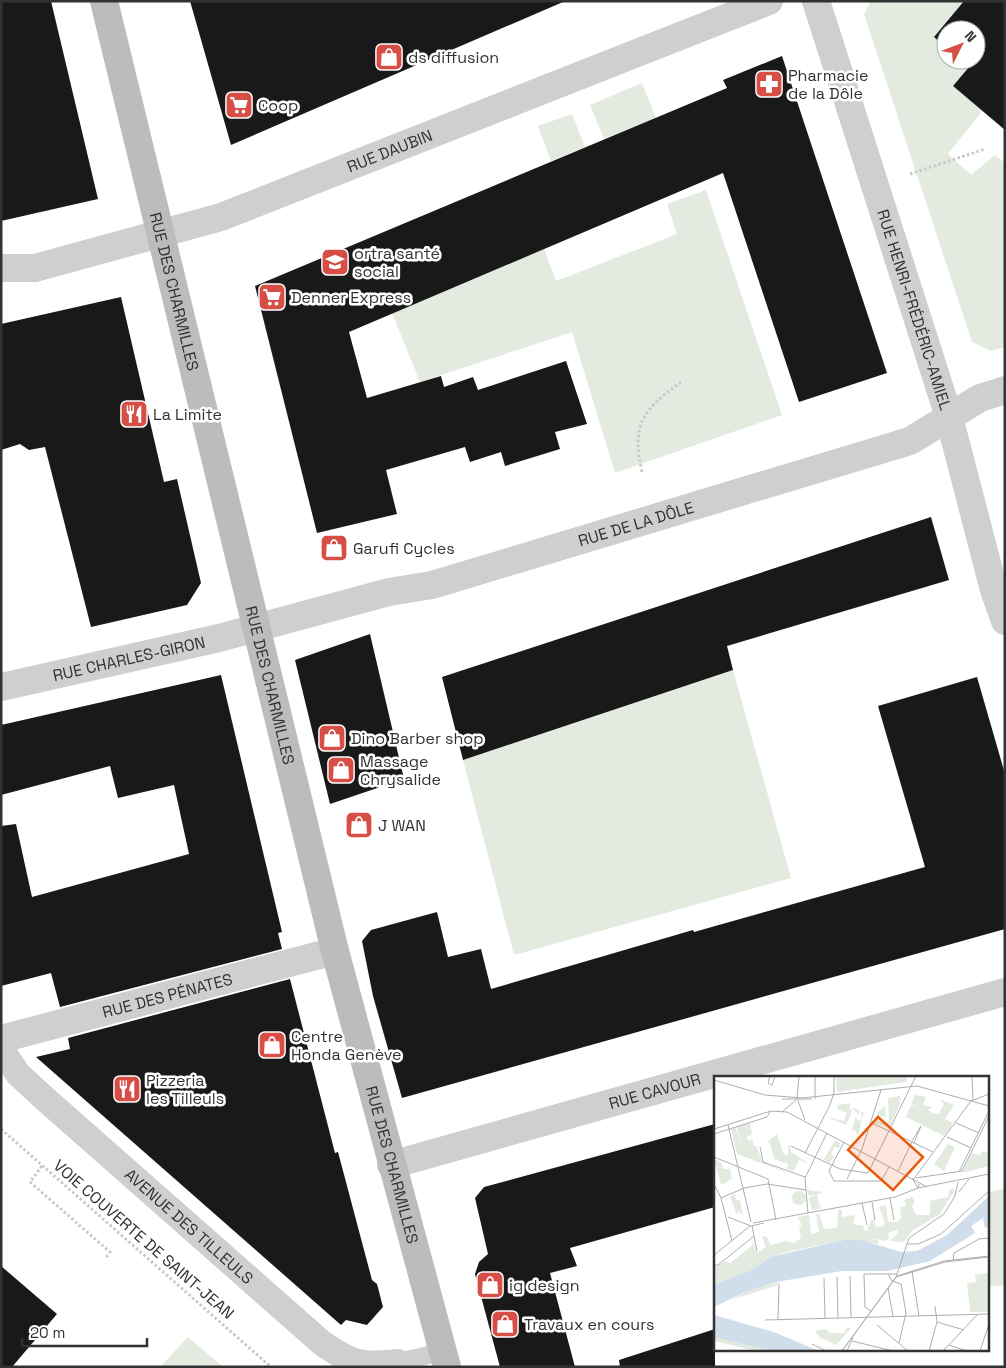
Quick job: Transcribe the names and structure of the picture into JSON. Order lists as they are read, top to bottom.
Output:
{
  "streets": {
    "main road": ["RUE DES CHARMILLES"],
    "street": [
      "RUE DAUBIN",
      "RUE HENRI-FRÉDÉRIC-AMIEL",
      "RUE DE LA DÔLE",
      "RUE CHARLES-GIRON",
      "RUE DES PÉNATES",
      "RUE CAVOUR",
      "AVENUE DES TILLEULS"
    ],
    "path": ["VOIE COUVERTE DE SAINT-JEAN"]
  },
  "crossings": [
    ["RUE DAUBIN", "RUE DES CHARMILLES"],
    ["RUE DES CHARMILLES", "RUE DE LA DÔLE"],
    ["RUE DES CHARMILLES", "RUE CHARLES-GIRON"],
    ["RUE DES CHARMILLES", "RUE DES PÉNATES"],
    ["RUE DES CHARMILLES", "RUE CAVOUR"],
    ["RUE HENRI-FRÉDÉRIC-AMIEL", "RUE DE LA DÔLE"],
    ["RUE DE LA DÔLE", "RUE CHARLES-GIRON"]
  ],
  "places": {
    "shop": [
      "ds diffusion",
      "Garufi Cycles",
      "Dino Barber shop",
      "Massage Chrysalide",
      "J WAN",
      "Centre Honda Genève",
      "ig design",
      "Travaux en cours"
    ],
    "pharmacy": ["Pharmacie de la Dôle"],
    "supermarket": ["Coop", "Denner Express"],
    "school or university": ["ortra santé social"],
    "restaurant": ["La Limite", "Pizzeria les Tilleuls"]
  },
  "scale_bar": "20 m",
  "north": "top right"
}
